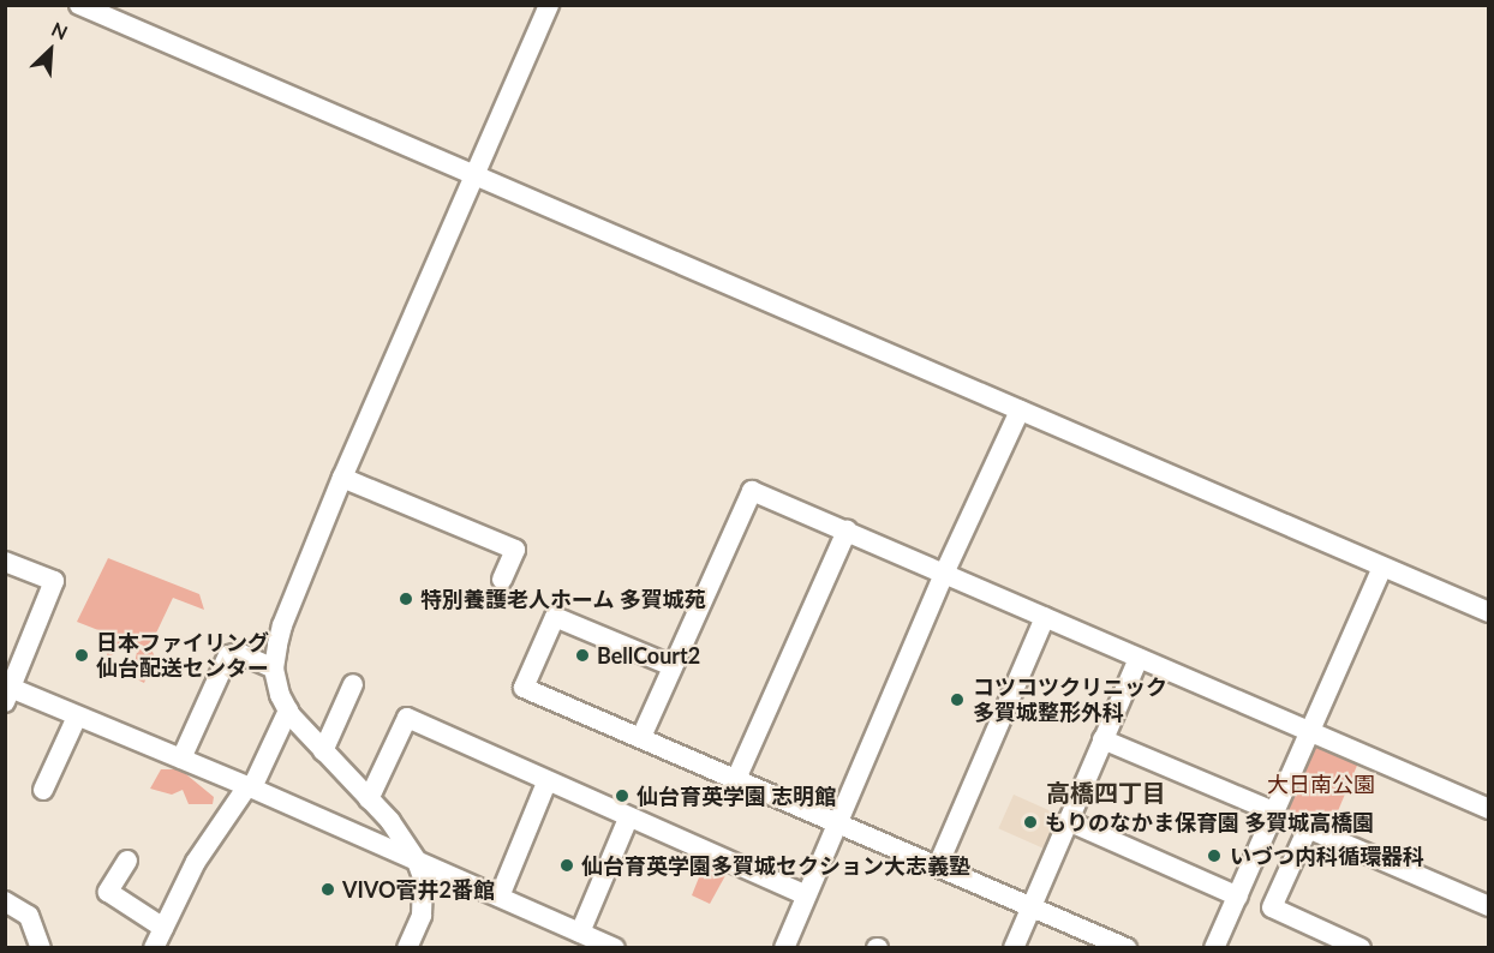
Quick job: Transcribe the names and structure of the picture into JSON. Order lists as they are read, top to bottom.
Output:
{
  "districts": ["高橋四丁目"],
  "parks": ["大日南公園"],
  "places": [
    "特別養護老人ホーム 多賀城苑",
    "日本ファイリング 仙台配送センター",
    "BellCourt2",
    "コツコツクリニック 多賀城整形外科",
    "仙台育英学園 志明館",
    "もりのなかま保育園 多賀城高橋園",
    "いづつ内科循環器科",
    "仙台育英学園多賀城セクション大志義塾",
    "VIVO菅井2番館"
  ],
  "north": "top right"
}
